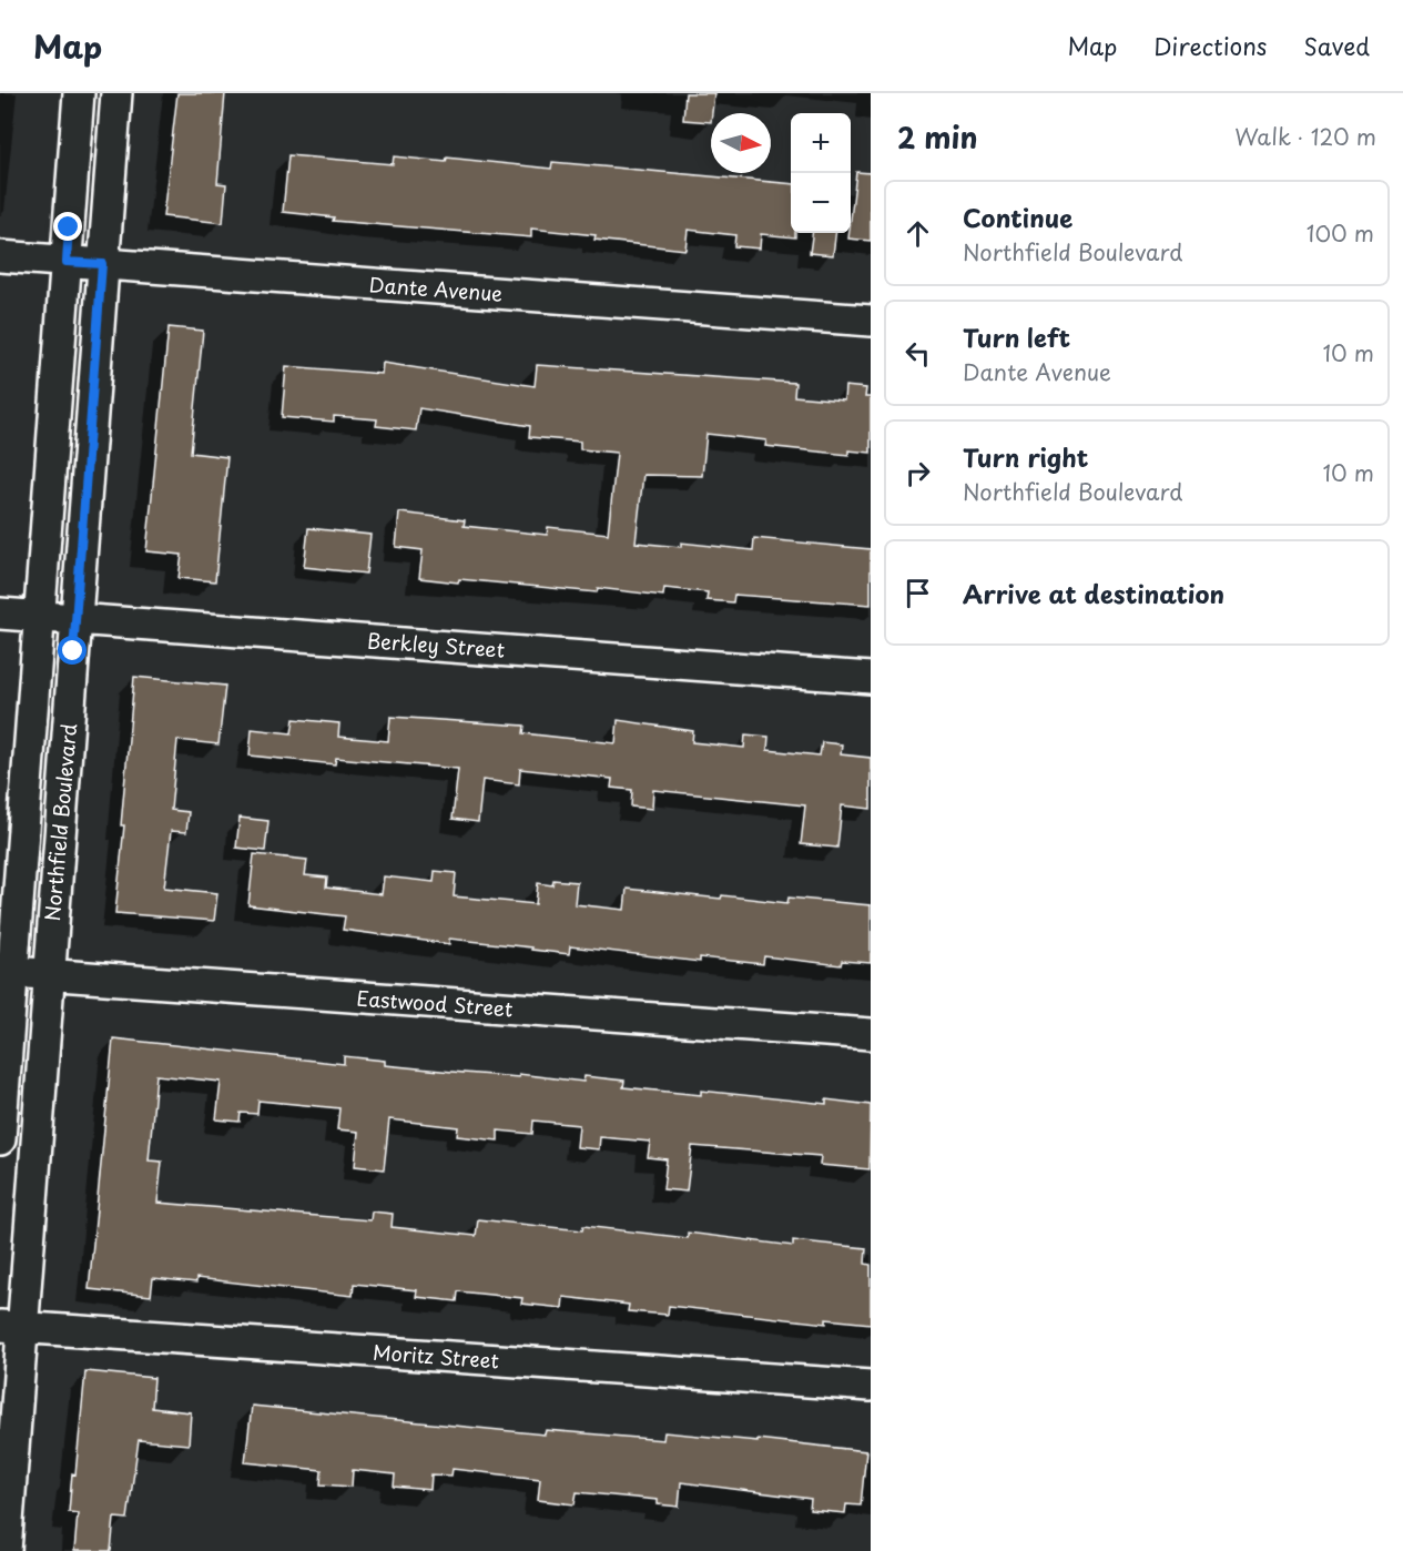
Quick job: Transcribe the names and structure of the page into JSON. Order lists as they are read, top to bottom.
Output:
{
  "streets": {
    "street": [
      "Dante Avenue",
      "Berkley Street",
      "Northfield Boulevard",
      "Eastwood Street",
      "Moritz Street"
    ]
  },
  "crossings": [
    ["Dante Avenue", "Northfield Boulevard"],
    ["Berkley Street", "Northfield Boulevard"],
    ["Northfield Boulevard", "Eastwood Street"],
    ["Northfield Boulevard", "Moritz Street"]
  ],
  "north": "right",
  "page": {
    "header": "Map",
    "nav": ["Map", "Directions", "Saved"],
    "heading": ["2 min", "Walk · 120 m"],
    "map_buttons": ["+", "−"],
    "list": [
      ["Continue", "Northfield Boulevard", "100 m"],
      ["Turn left", "Dante Avenue", "10 m"],
      ["Turn right", "Northfield Boulevard", "10 m"],
      "Arrive at destination"
    ]
  }
}
